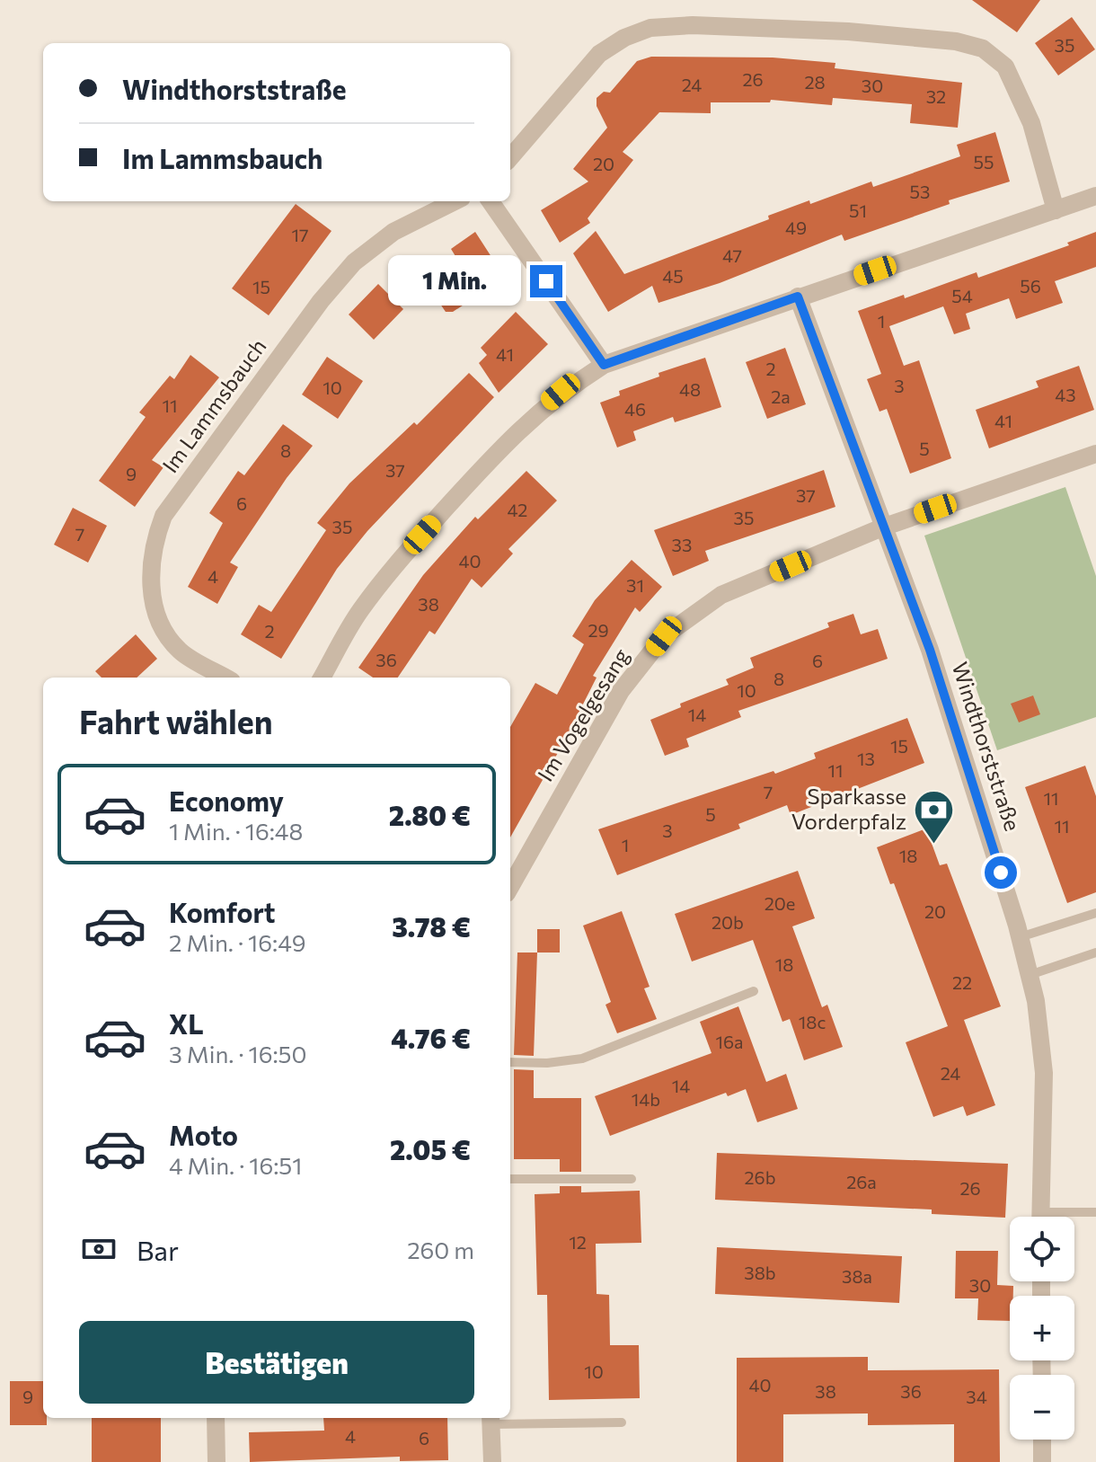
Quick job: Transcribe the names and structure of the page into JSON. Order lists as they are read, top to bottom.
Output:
{
  "streets": {
    "street": ["Im Lammsbauch", "Im Vogelgesang", "Windthorststraße"]
  },
  "crossings": [
    ["Im Vogelgesang", "Windthorststraße"]
  ],
  "places": {
    "bank": ["Sparkasse Vorderpfalz"]
  },
  "house_numbers": [
    "35",
    "26",
    "28",
    "24",
    "30",
    "32",
    "55",
    "20",
    "53",
    "51",
    "49",
    "17",
    "47",
    "45",
    "56",
    "15",
    "54",
    "1",
    "41",
    "2",
    "3",
    "10",
    "48",
    "43",
    "2a",
    "11",
    "46",
    "41",
    "5",
    "8",
    "37",
    "9",
    "37",
    "6",
    "42",
    "35",
    "35",
    "7",
    "33",
    "40",
    "4",
    "31",
    "38",
    "29",
    "2",
    "36",
    "6",
    "8",
    "10",
    "14",
    "15",
    "13",
    "11",
    "7",
    "11",
    "5",
    "11",
    "3",
    "1",
    "18",
    "20e",
    "20",
    "20b",
    "18",
    "22",
    "18c",
    "16a",
    "24",
    "14",
    "14b",
    "26b",
    "26a",
    "26",
    "12",
    "38b",
    "38a",
    "30",
    "10",
    "40",
    "38",
    "36",
    "9",
    "34",
    "4",
    "6"
  ],
  "page": {
    "banner": ["Windthorststraße", "Im Lammsbauch"],
    "bubble": "1 Min.",
    "heading": "Fahrt wählen",
    "list": [
      {
        "name": "Economy",
        "note": "1 Min. · 16:48",
        "value": "2.80 €"
      },
      {
        "name": "Komfort",
        "note": "2 Min. · 16:49",
        "value": "3.78 €"
      },
      {
        "name": "XL",
        "note": "3 Min. · 16:50",
        "value": "4.76 €"
      },
      {
        "name": "Moto",
        "note": "4 Min. · 16:51",
        "value": "2.05 €"
      }
    ],
    "pay": ["Bar", "260 m"],
    "map_buttons": ["+", "−"],
    "buttons": "Bestätigen"
  }
}
